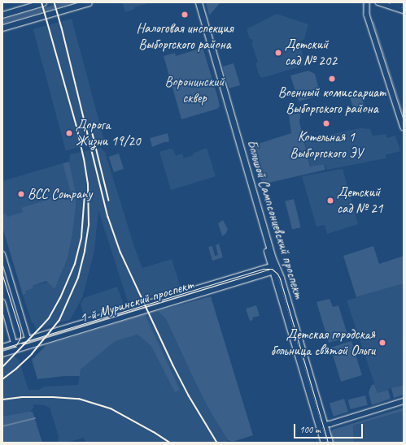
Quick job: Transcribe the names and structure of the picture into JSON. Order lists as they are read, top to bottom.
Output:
{
  "streets": {
    "main road": ["Большой Сампсониевский проспект", "1-й Муринский проспект"]
  },
  "crossings": [
    ["Большой Сампсониевский проспект", "1-й Муринский проспект"]
  ],
  "parks": ["Воронинский сквер"],
  "places": [
    "Налоговая инспекция Выборгского района",
    "Детский сад № 202",
    "Военный комиссариат Выборгского района",
    "Котельная 1 Выборгского ЭУ",
    "Дорога Жизни 19/20",
    "BCC Company",
    "Детский сад № 21",
    "Детская городская больница святой Ольги"
  ],
  "scale_bar": "100 m"
}
